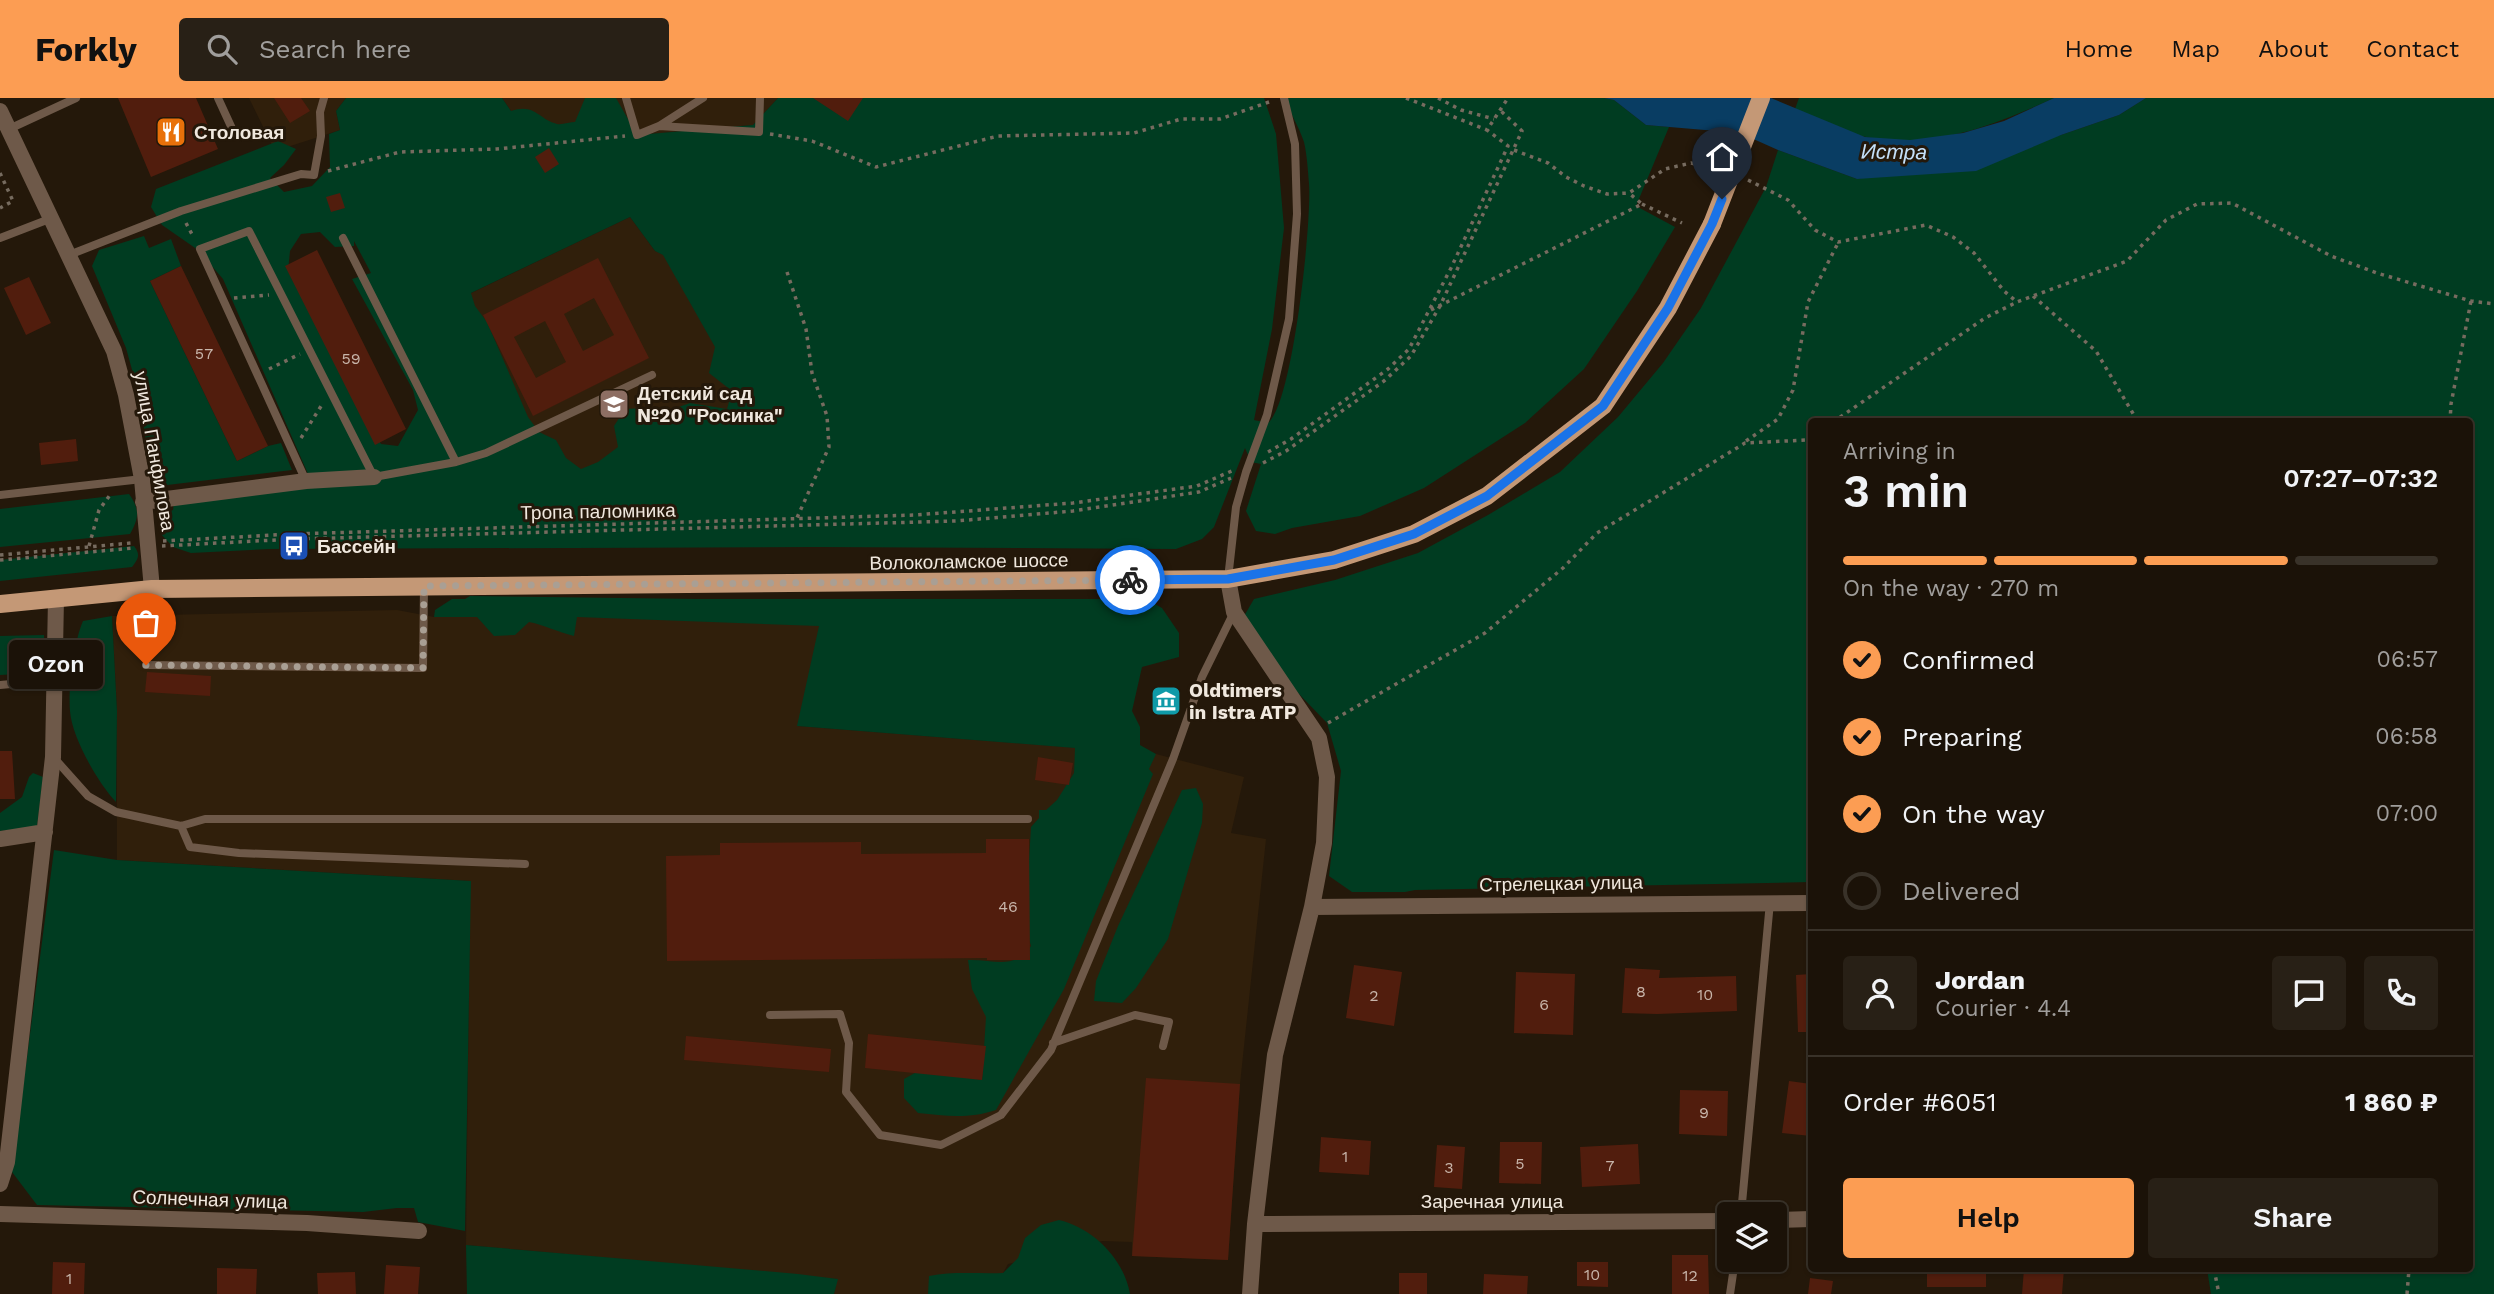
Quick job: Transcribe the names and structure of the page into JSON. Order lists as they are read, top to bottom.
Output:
{
  "streets": {
    "main road": ["Волоколамское шоссе"],
    "street": [
      "улица Панфилова",
      "Стрелецкая улица",
      "Солнечная улица",
      "Заречная улица"
    ],
    "path": ["Тропа паломника"]
  },
  "crossings": [
    ["улица Панфилова", "Волоколамское шоссе"]
  ],
  "water": ["Истра"],
  "places": {
    "restaurant": ["Столовая"],
    "school or university": ["Детский сад №20 \"Росинка\""],
    "bus stop": ["Бассейн"],
    "other": ["Ozon"],
    "museum": ["Oldtimers in Istra ATP"]
  },
  "house_numbers": [
    "57",
    "59",
    "46",
    "8",
    "10",
    "2",
    "6",
    "9",
    "1",
    "5",
    "7",
    "3",
    "10",
    "12",
    "1"
  ],
  "page": {
    "header": "Forkly",
    "search": "Search here",
    "nav": [
      "Home",
      "Map",
      "About",
      "Contact"
    ],
    "heading": ["3 min", "Arriving in", "07:27–07:32"],
    "panel": [
      "Jordan",
      "Courier · 4.4",
      "Order #6051",
      "1 860 ₽"
    ],
    "bar": "On the way · 270 m",
    "list": [
      ["Confirmed", "06:57"],
      ["Preparing", "06:58"],
      ["On the way", "07:00"],
      "Delivered"
    ],
    "bubble": "Ozon",
    "buttons": ["Help", "Share"]
  }
}
